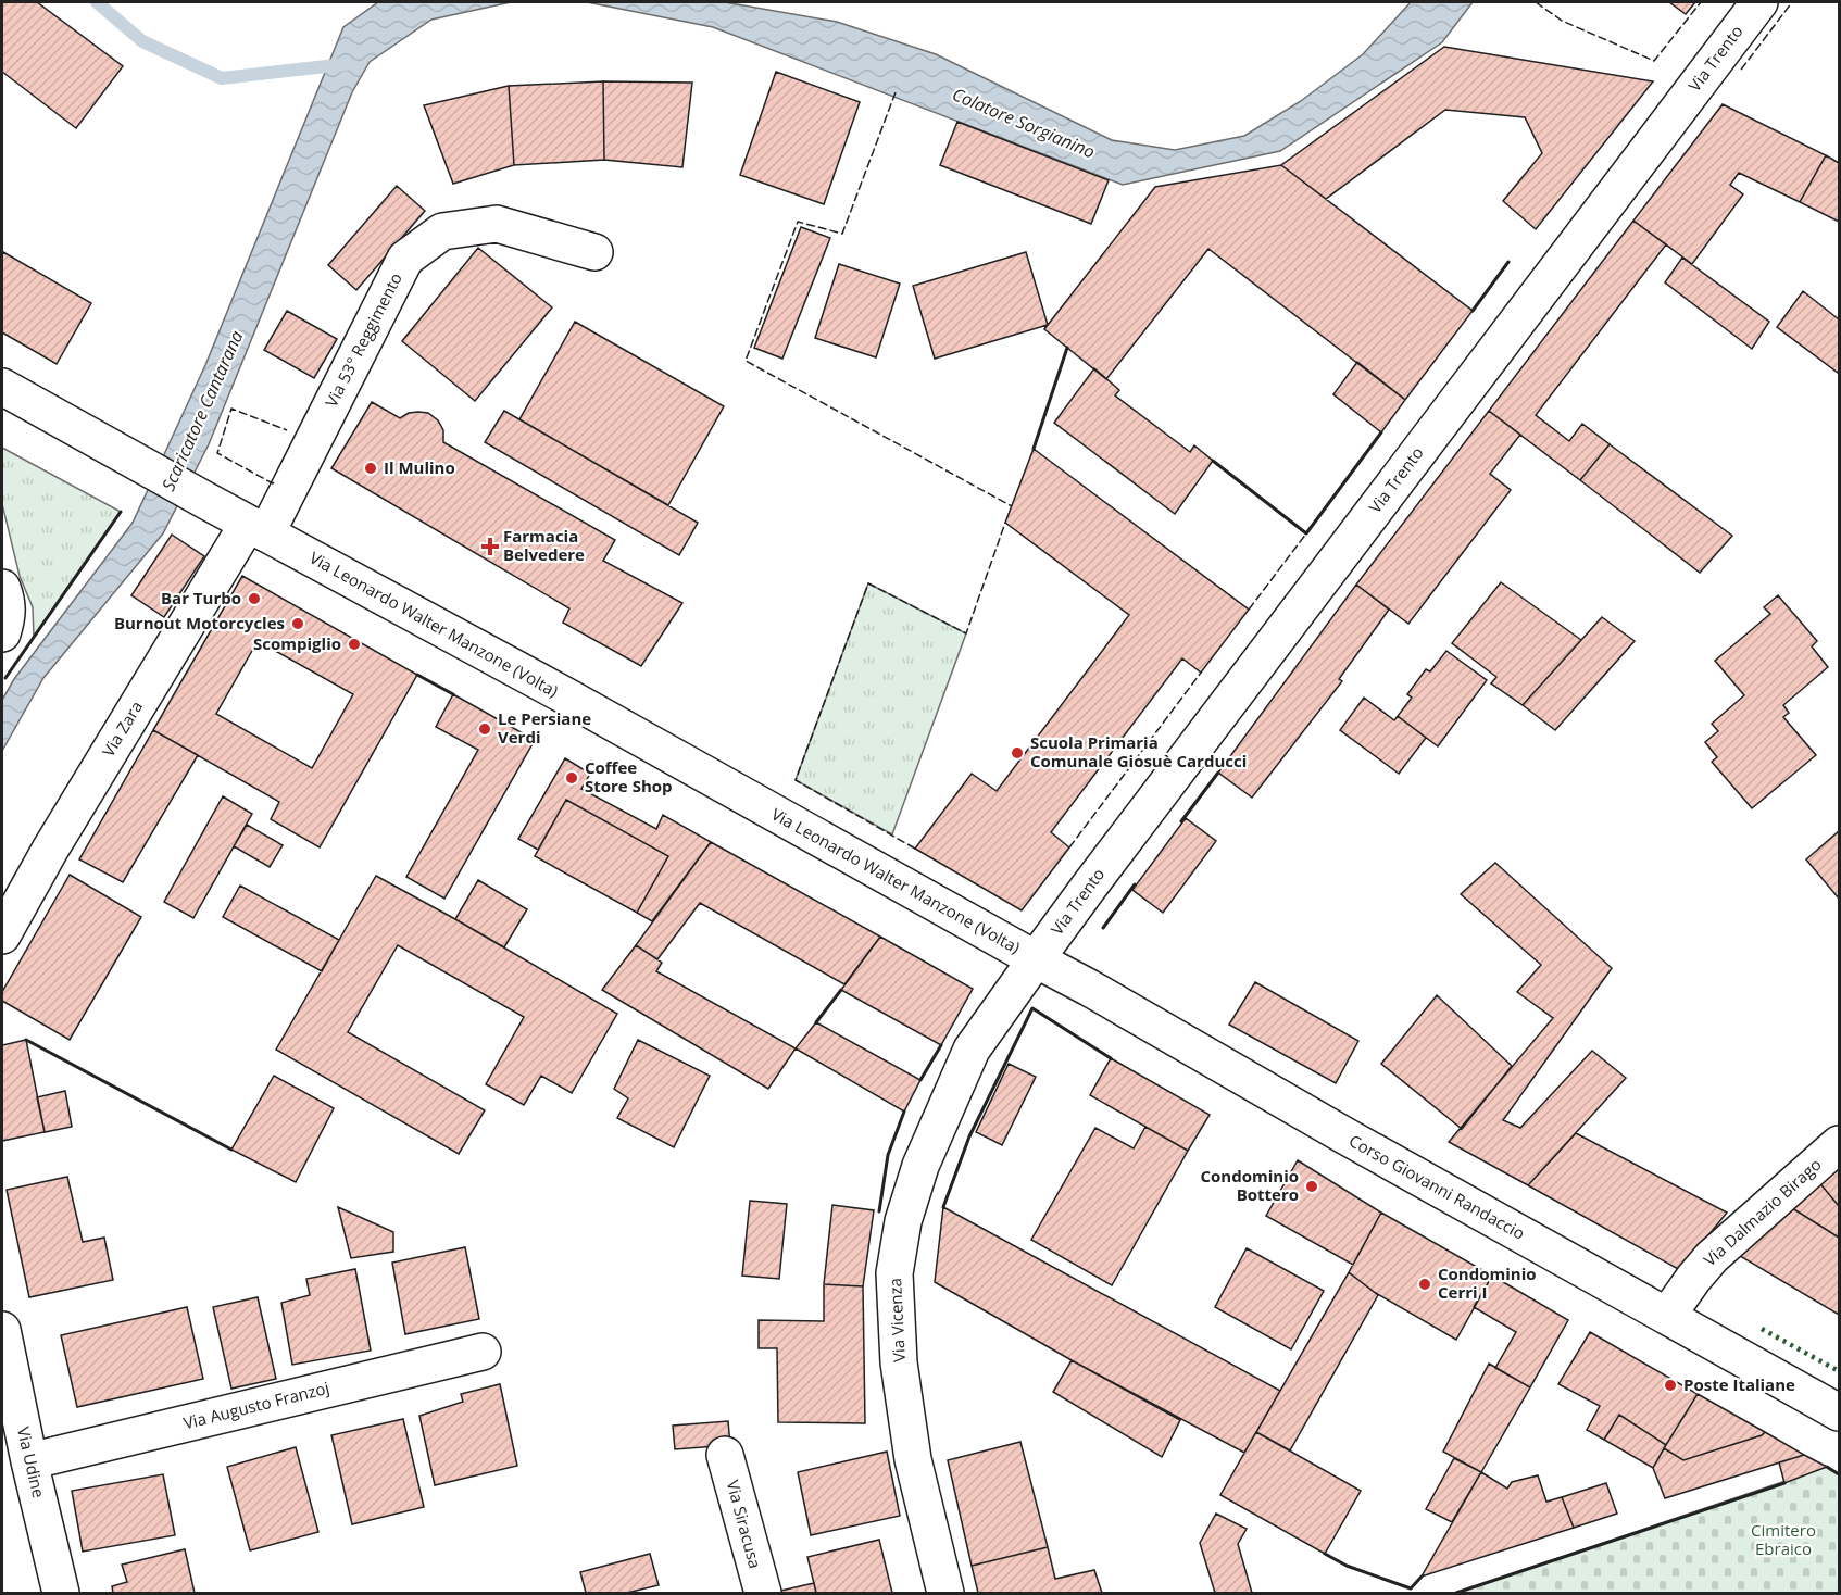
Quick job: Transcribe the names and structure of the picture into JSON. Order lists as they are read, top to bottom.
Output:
{
  "streets": {
    "street": [
      "Via Trento",
      "Via 53° Reggimento",
      "Via Leonardo Walter Manzone (Volta)",
      "Via Zara",
      "Corso Giovanni Randaccio",
      "Via Dalmazio Birago",
      "Via Vicenza",
      "Via Augusto Franzoj",
      "Via Udine",
      "Via Siracusa"
    ]
  },
  "crossings": [
    ["Via Trento", "Via Leonardo Walter Manzone (Volta)"],
    ["Via Trento", "Corso Giovanni Randaccio"],
    ["Via Trento", "Via Vicenza"],
    ["Via 53° Reggimento", "Via Leonardo Walter Manzone (Volta)"],
    ["Via 53° Reggimento", "Via Zara"],
    ["Via Leonardo Walter Manzone (Volta)", "Via Zara"],
    ["Via Leonardo Walter Manzone (Volta)", "Corso Giovanni Randaccio"],
    ["Via Leonardo Walter Manzone (Volta)", "Via Vicenza"],
    ["Corso Giovanni Randaccio", "Via Dalmazio Birago"],
    ["Corso Giovanni Randaccio", "Via Vicenza"],
    ["Via Augusto Franzoj", "Via Udine"]
  ],
  "water": ["Colatore Sorgianino", "Scaricatore Cantarana"],
  "parks": ["Cimitero Ebraico"],
  "places": {
    "other": [
      "Il Mulino",
      "Bar Turbo",
      "Burnout Motorcycles",
      "Scompiglio",
      "Le Persiane Verdi",
      "Scuola Primaria Comunale Giosuè Carducci",
      "Coffee Store Shop",
      "Condominio Bottero",
      "Condominio Cerri I",
      "Poste Italiane"
    ],
    "health": ["Farmacia Belvedere"]
  }
}
